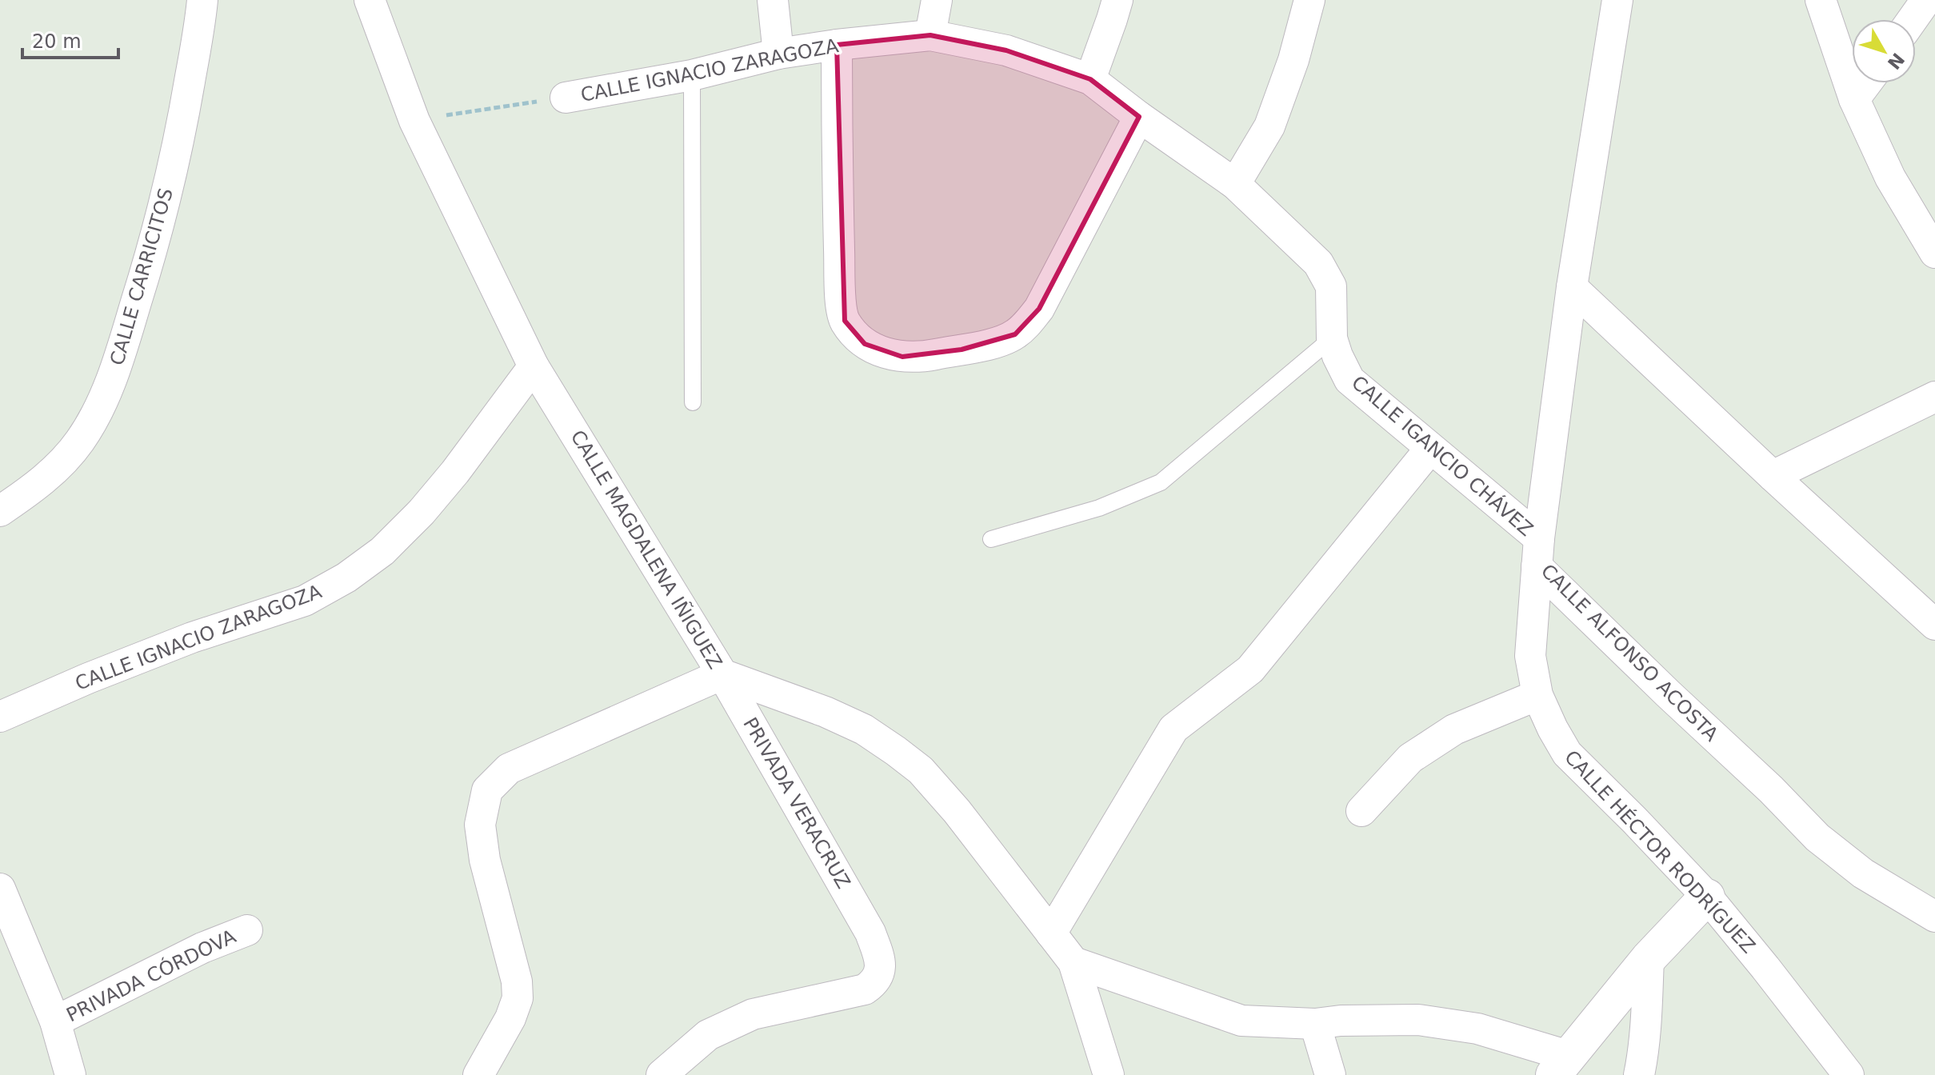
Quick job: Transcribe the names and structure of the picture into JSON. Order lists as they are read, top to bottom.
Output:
{
  "streets": {
    "street": [
      "CALLE IGNACIO ZARAGOZA",
      "CALLE CARRICITOS",
      "CALLE IGANCIO CHÁVEZ",
      "CALLE MAGDALENA IÑIGUEZ",
      "CALLE ALFONSO ACOSTA",
      "PRIVADA VERACRUZ",
      "CALLE HÉCTOR RODRÍGUEZ",
      "PRIVADA CÓRDOVA"
    ]
  },
  "crossings": [
    ["CALLE IGNACIO ZARAGOZA", "CALLE IGANCIO CHÁVEZ"],
    ["CALLE IGNACIO ZARAGOZA", "CALLE MAGDALENA IÑIGUEZ"],
    ["CALLE IGANCIO CHÁVEZ", "CALLE ALFONSO ACOSTA"],
    ["CALLE IGANCIO CHÁVEZ", "CALLE HÉCTOR RODRÍGUEZ"],
    ["CALLE MAGDALENA IÑIGUEZ", "PRIVADA VERACRUZ"],
    ["CALLE ALFONSO ACOSTA", "CALLE HÉCTOR RODRÍGUEZ"]
  ],
  "scale_bar": "20 m",
  "north": "bottom right"
}
